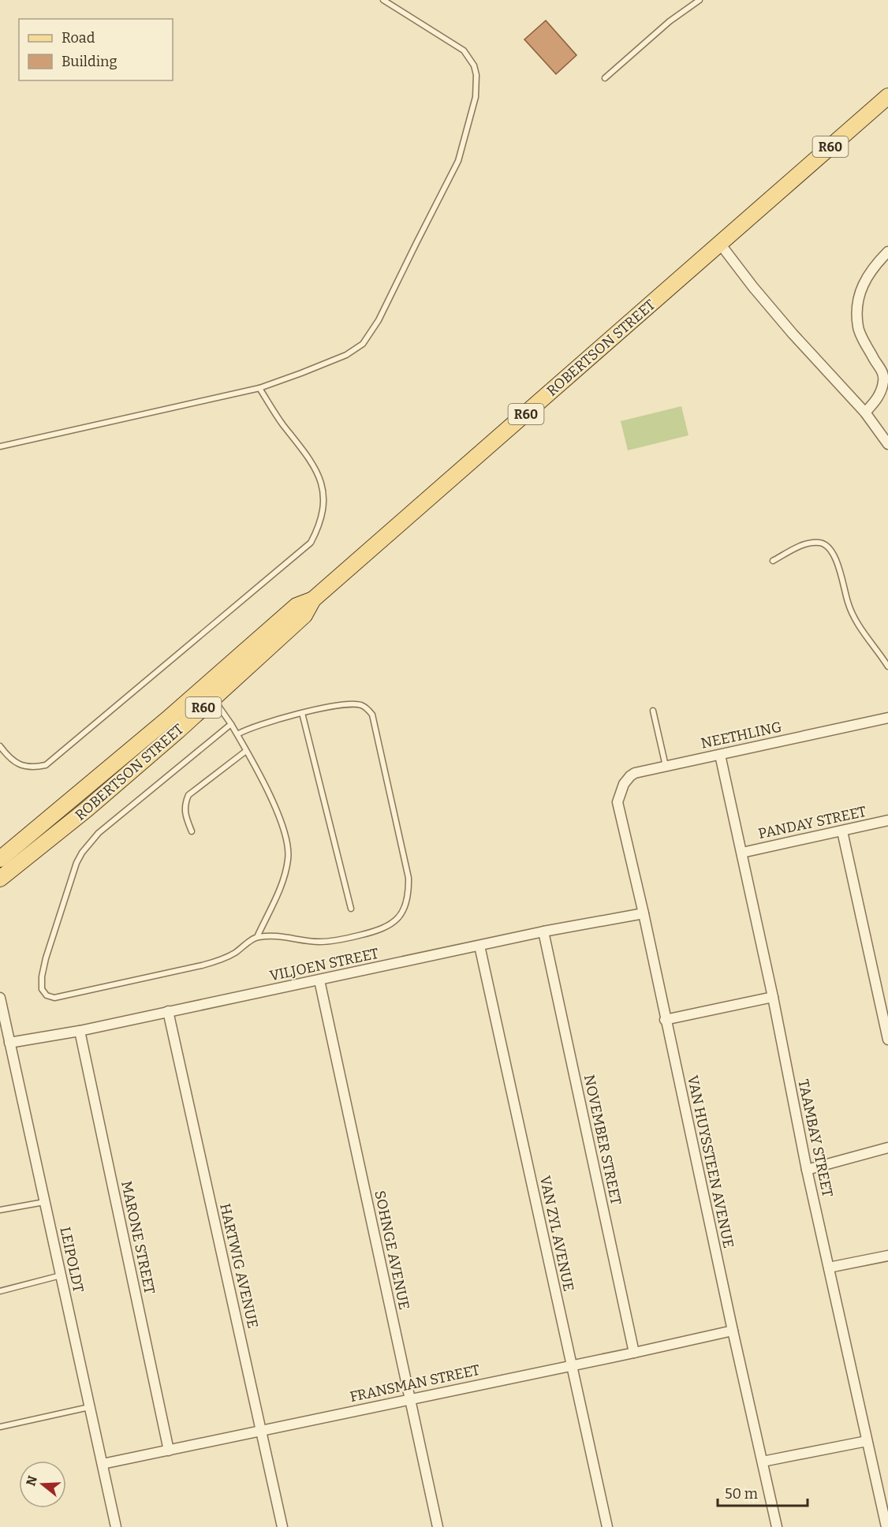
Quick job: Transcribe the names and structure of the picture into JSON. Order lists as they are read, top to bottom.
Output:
{
  "streets": {
    "main road": ["R60", "ROBERTSON STREET"],
    "street": [
      "NEETHLING",
      "PANDAY STREET",
      "VILJOEN STREET",
      "TAAMBAY STREET",
      "NOVEMBER STREET",
      "VAN HUYSSTEEN AVENUE",
      "VAN ZYL AVENUE",
      "MARONE STREET",
      "SOHNGE AVENUE",
      "LEIPOLDT",
      "HARTWIG AVENUE",
      "FRANSMAN STREET"
    ]
  },
  "crossings": [
    ["NEETHLING", "TAAMBAY STREET"],
    ["NEETHLING", "VAN HUYSSTEEN AVENUE"],
    ["PANDAY STREET", "TAAMBAY STREET"],
    ["VILJOEN STREET", "NOVEMBER STREET"],
    ["VILJOEN STREET", "VAN HUYSSTEEN AVENUE"],
    ["VILJOEN STREET", "VAN ZYL AVENUE"],
    ["VILJOEN STREET", "MARONE STREET"],
    ["VILJOEN STREET", "SOHNGE AVENUE"],
    ["VILJOEN STREET", "LEIPOLDT"],
    ["VILJOEN STREET", "HARTWIG AVENUE"],
    ["NOVEMBER STREET", "FRANSMAN STREET"],
    ["VAN HUYSSTEEN AVENUE", "FRANSMAN STREET"],
    ["VAN ZYL AVENUE", "FRANSMAN STREET"],
    ["MARONE STREET", "FRANSMAN STREET"],
    ["SOHNGE AVENUE", "FRANSMAN STREET"],
    ["LEIPOLDT", "FRANSMAN STREET"],
    ["HARTWIG AVENUE", "FRANSMAN STREET"]
  ],
  "legend": ["Road", "Building"],
  "scale_bar": "50 m",
  "north": "left"
}
